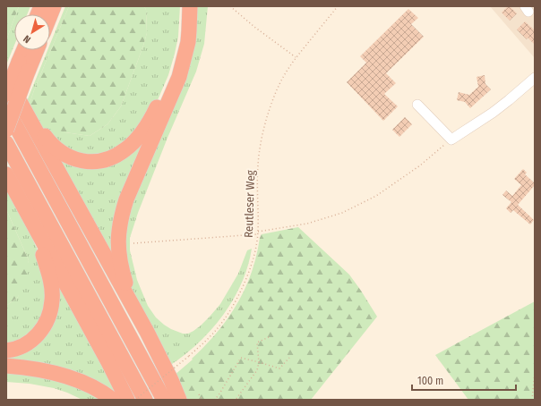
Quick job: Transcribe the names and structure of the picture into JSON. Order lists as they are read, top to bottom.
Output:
{
  "streets": {
    "path": ["Reutleser Weg"]
  },
  "scale_bar": "100 m",
  "north": "bottom left"
}
